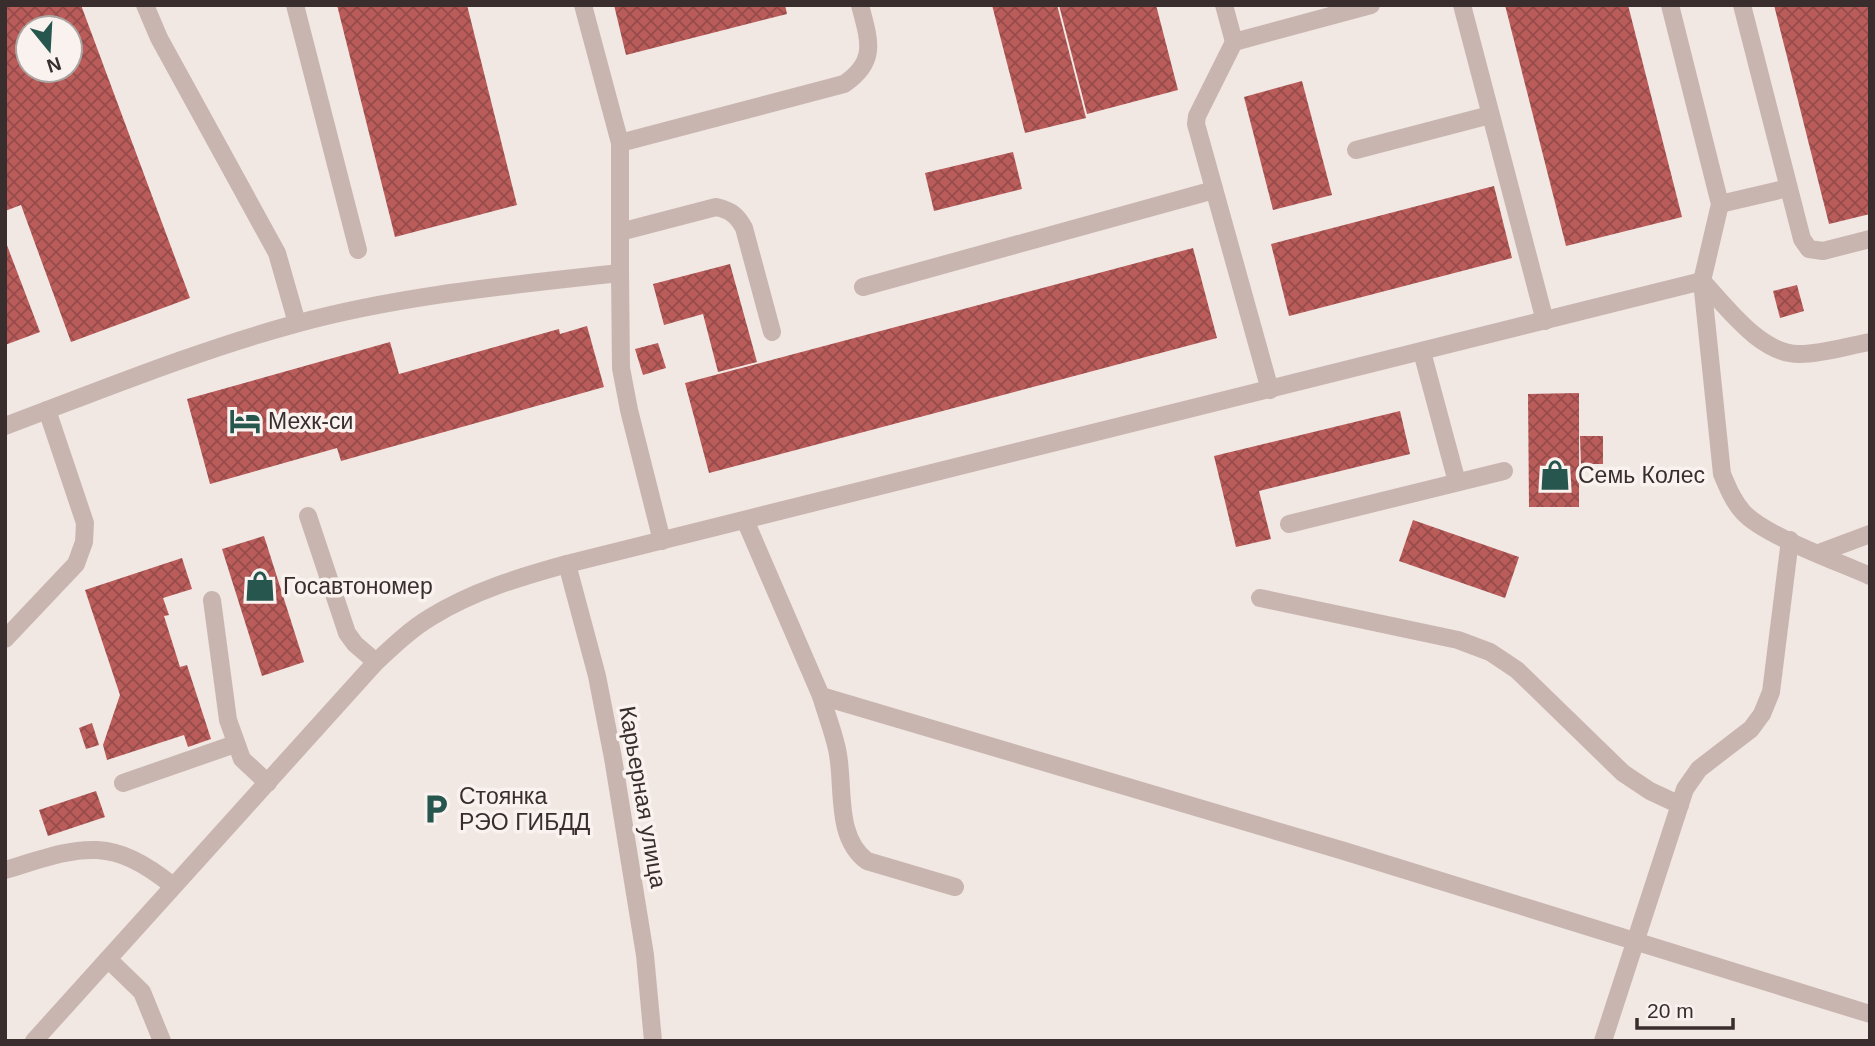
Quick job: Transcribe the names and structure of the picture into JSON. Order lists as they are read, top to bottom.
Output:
{
  "streets": {
    "street": ["Карьерная улица"]
  },
  "places": {
    "hotel": ["Мехк-си"],
    "shop": ["Семь Колес", "Госавтономер"],
    "parking": ["Стоянка РЭО ГИБДД"]
  },
  "scale_bar": "20 m",
  "north": "bottom"
}
